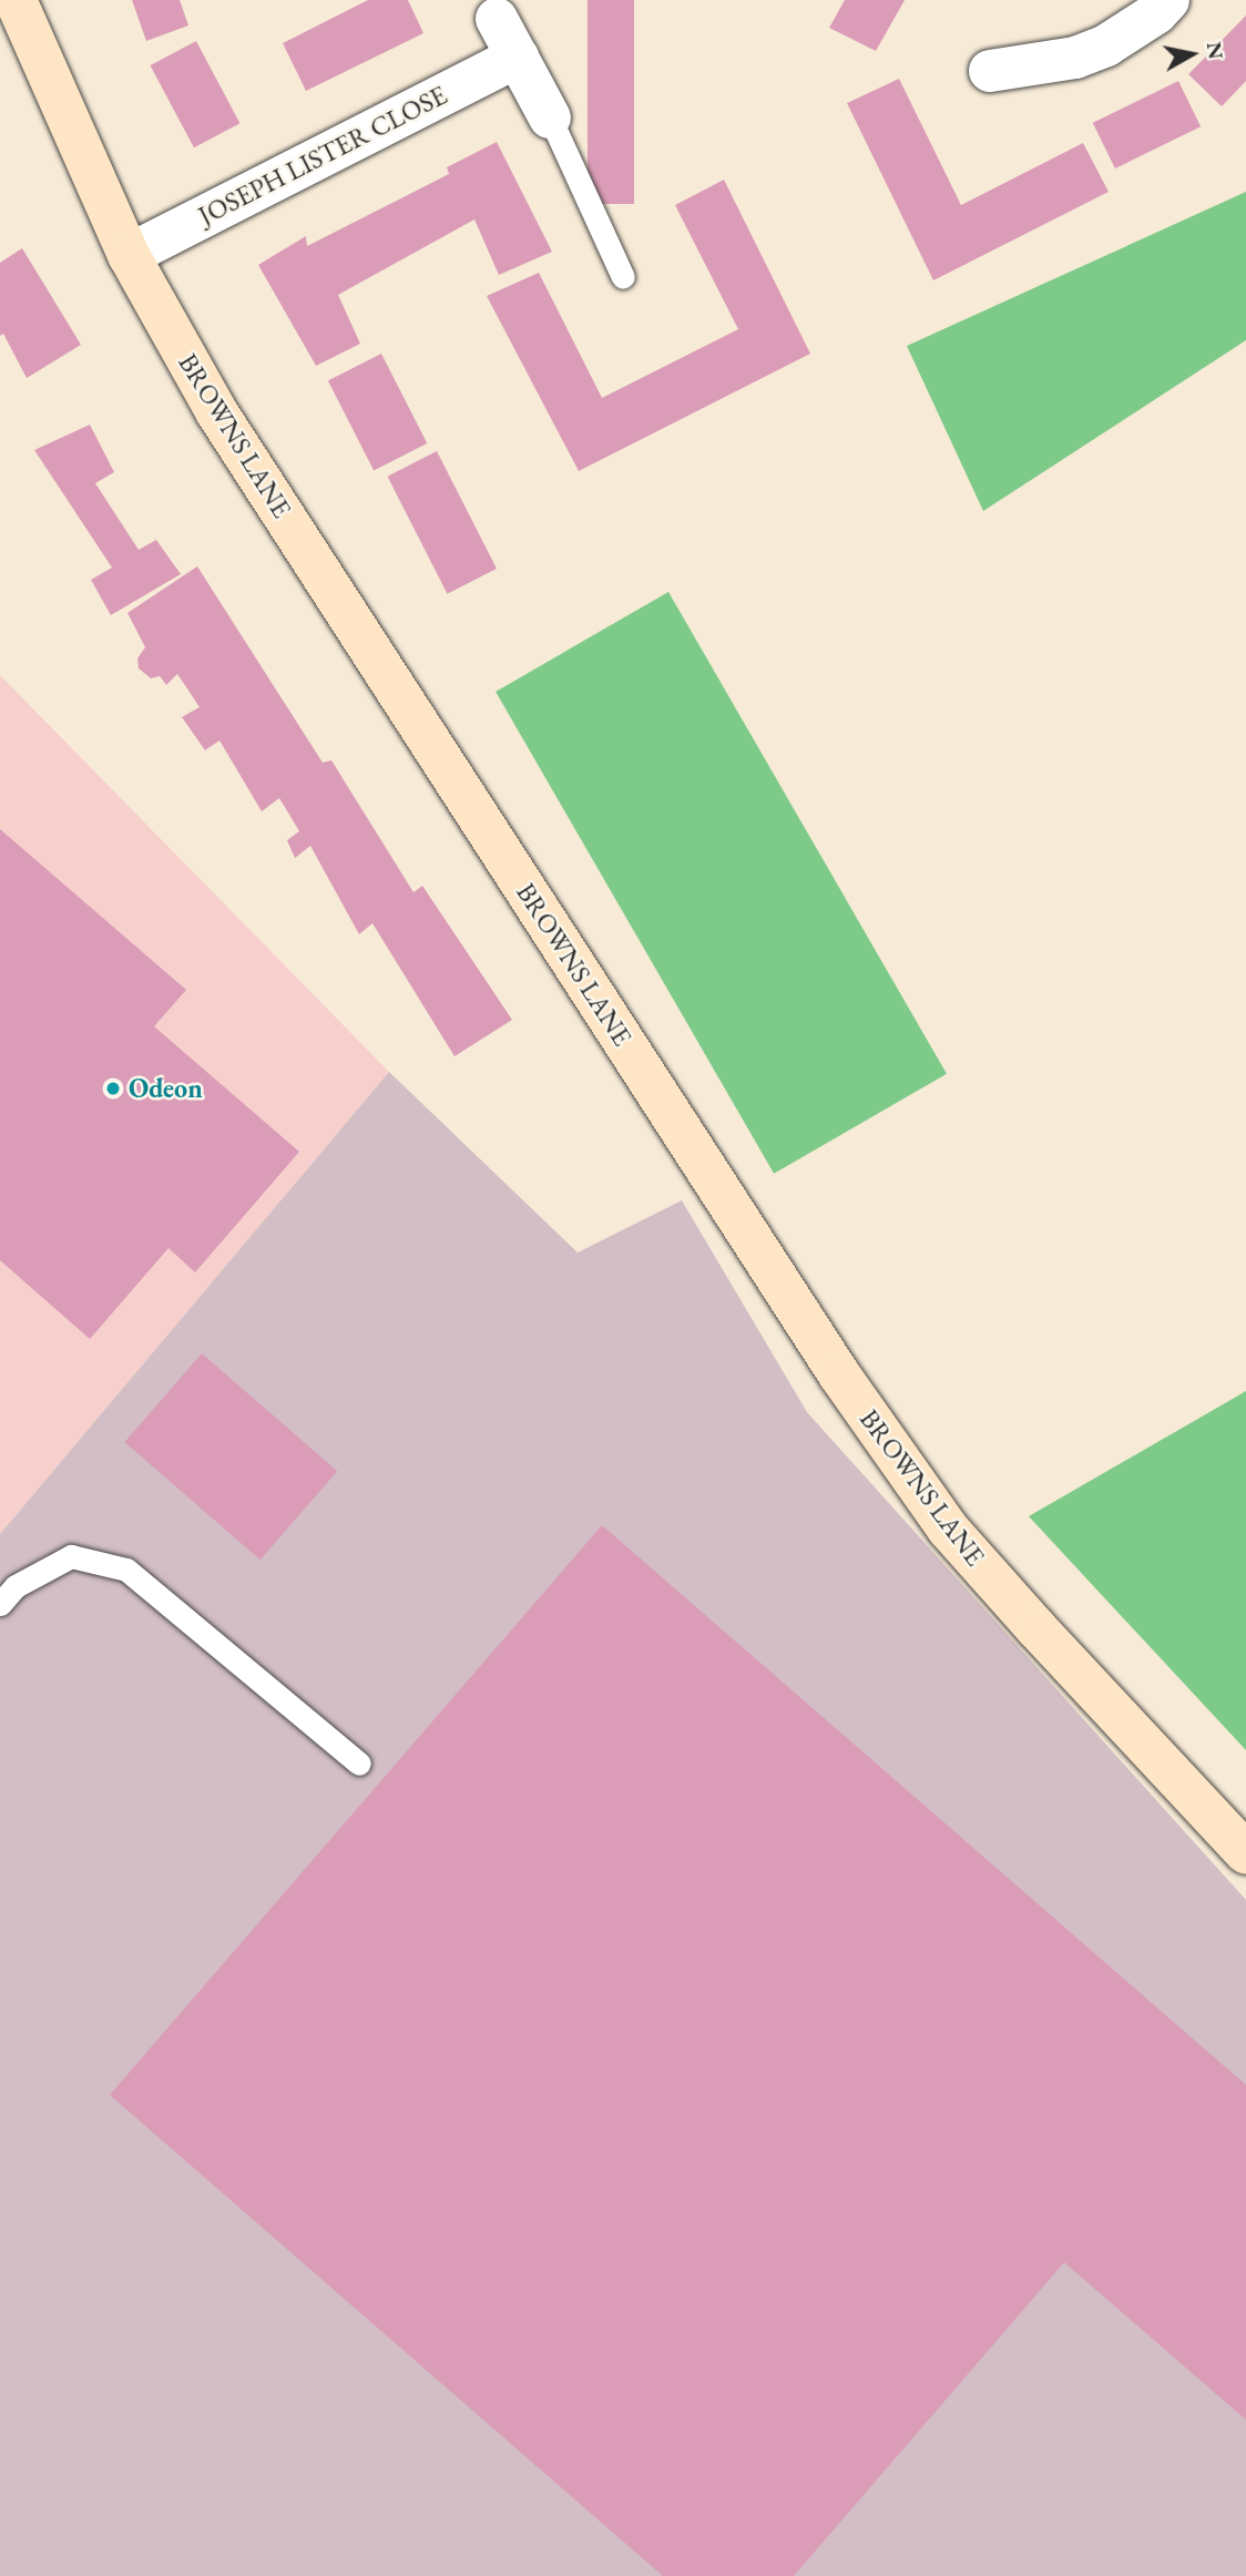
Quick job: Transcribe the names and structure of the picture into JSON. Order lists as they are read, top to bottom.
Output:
{
  "streets": {
    "street": ["JOSEPH LISTER CLOSE", "BROWNS LANE"]
  },
  "crossings": [
    ["JOSEPH LISTER CLOSE", "BROWNS LANE"]
  ],
  "places": ["Odeon"],
  "north": "right"
}
